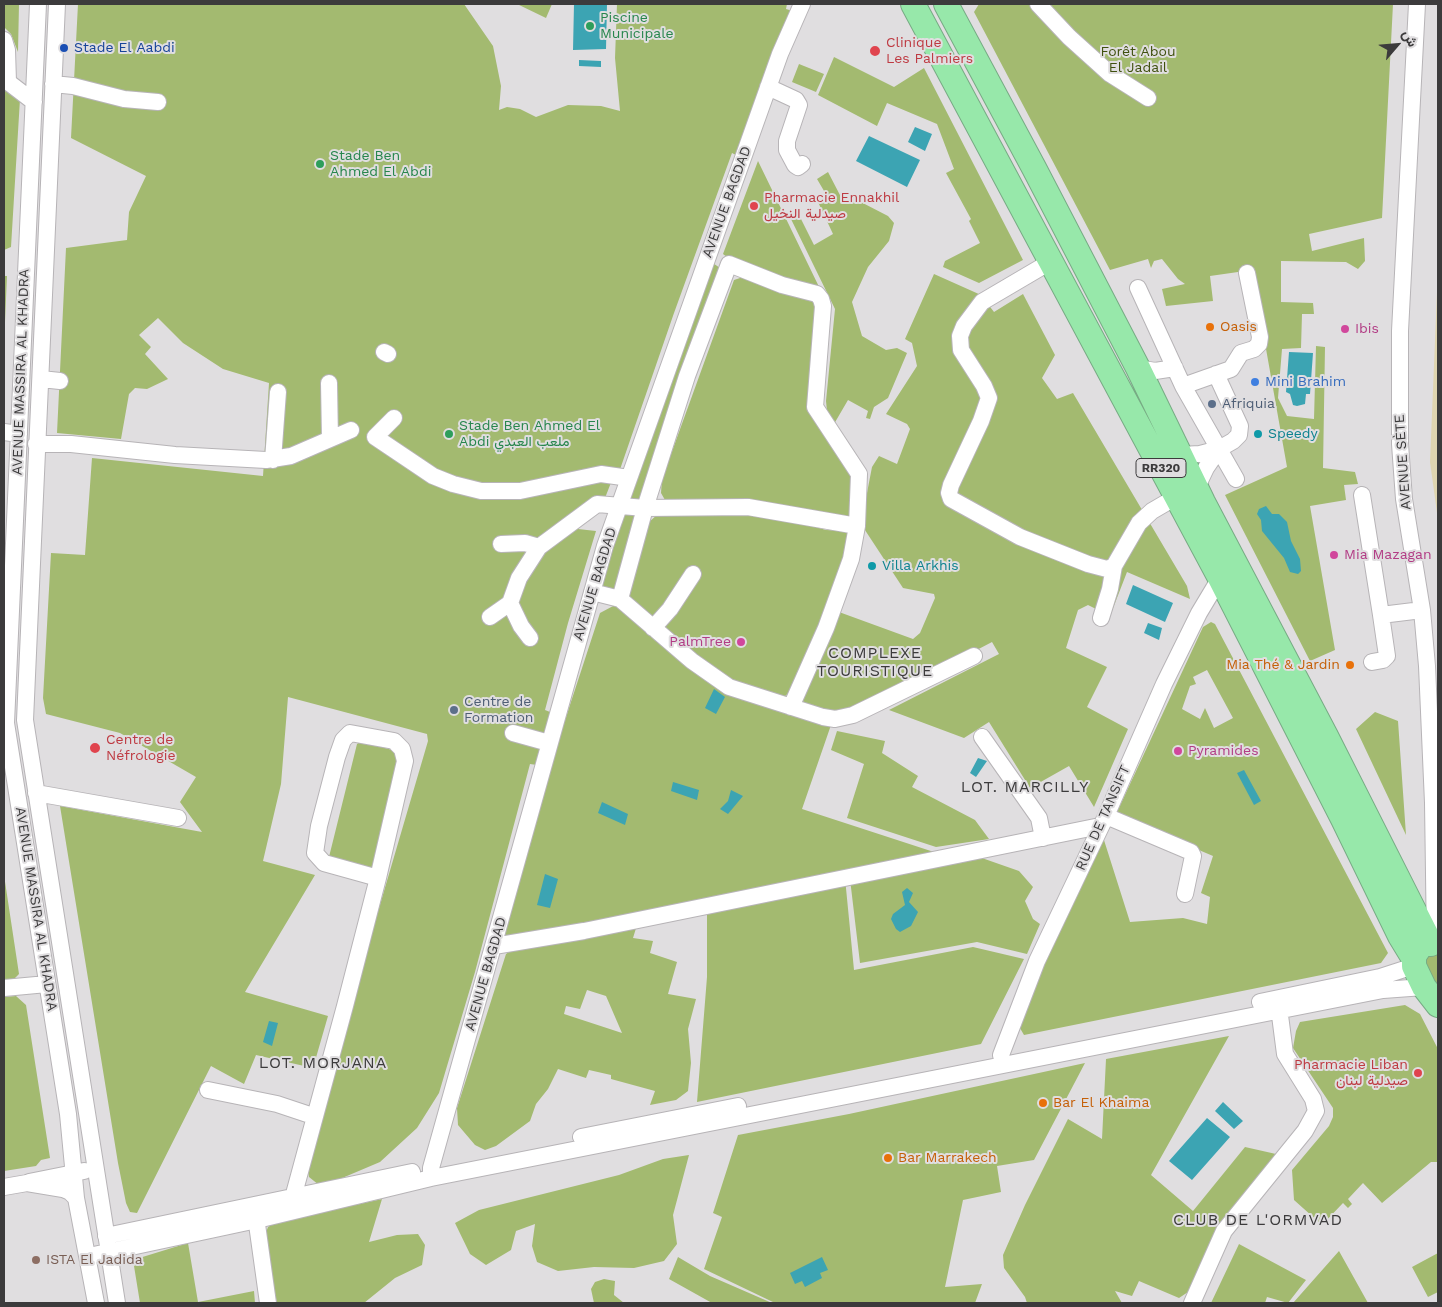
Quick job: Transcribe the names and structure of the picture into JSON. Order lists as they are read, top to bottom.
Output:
{
  "streets": {
    "highway": ["RR320"],
    "street": [
      "AVENUE BAGDAD",
      "AVENUE MASSIRA AL KHADRA",
      "AVENUE SÈTE",
      "RUE DE TANSIFT"
    ]
  },
  "crossings": [
    ["AVENUE SÈTE", "RR320"],
    ["RR320", "RUE DE TANSIFT"]
  ],
  "districts": [
    "COMPLEXE TOURISTIQUE",
    "LOT. MARCILLY",
    "LOT. MORJANA",
    "CLUB DE L'ORMVAD"
  ],
  "parks": ["Forêt Abou El Jadail"],
  "places": [
    "Piscine Municipale",
    "Stade El Aabdi",
    "Clinique Les Palmiers",
    "Stade Ben Ahmed El Abdi",
    "Pharmacie Ennakhil صيدلية النخيل",
    "Oasis",
    "Ibis",
    "Mini Brahim",
    "Afriquia",
    "Stade Ben Ahmed El Abdi ملعب العبدي",
    "Speedy",
    "Mia Mazagan",
    "Villa Arkhis",
    "PalmTree",
    "Mia Thé & Jardin",
    "Centre de Formation",
    "Centre de Néfrologie",
    "Pyramides",
    "Pharmacie Liban صيدلية لبنان",
    "Bar El Khaima",
    "Bar Marrakech",
    "ISTA El Jadida"
  ],
  "north": "top right"
}
